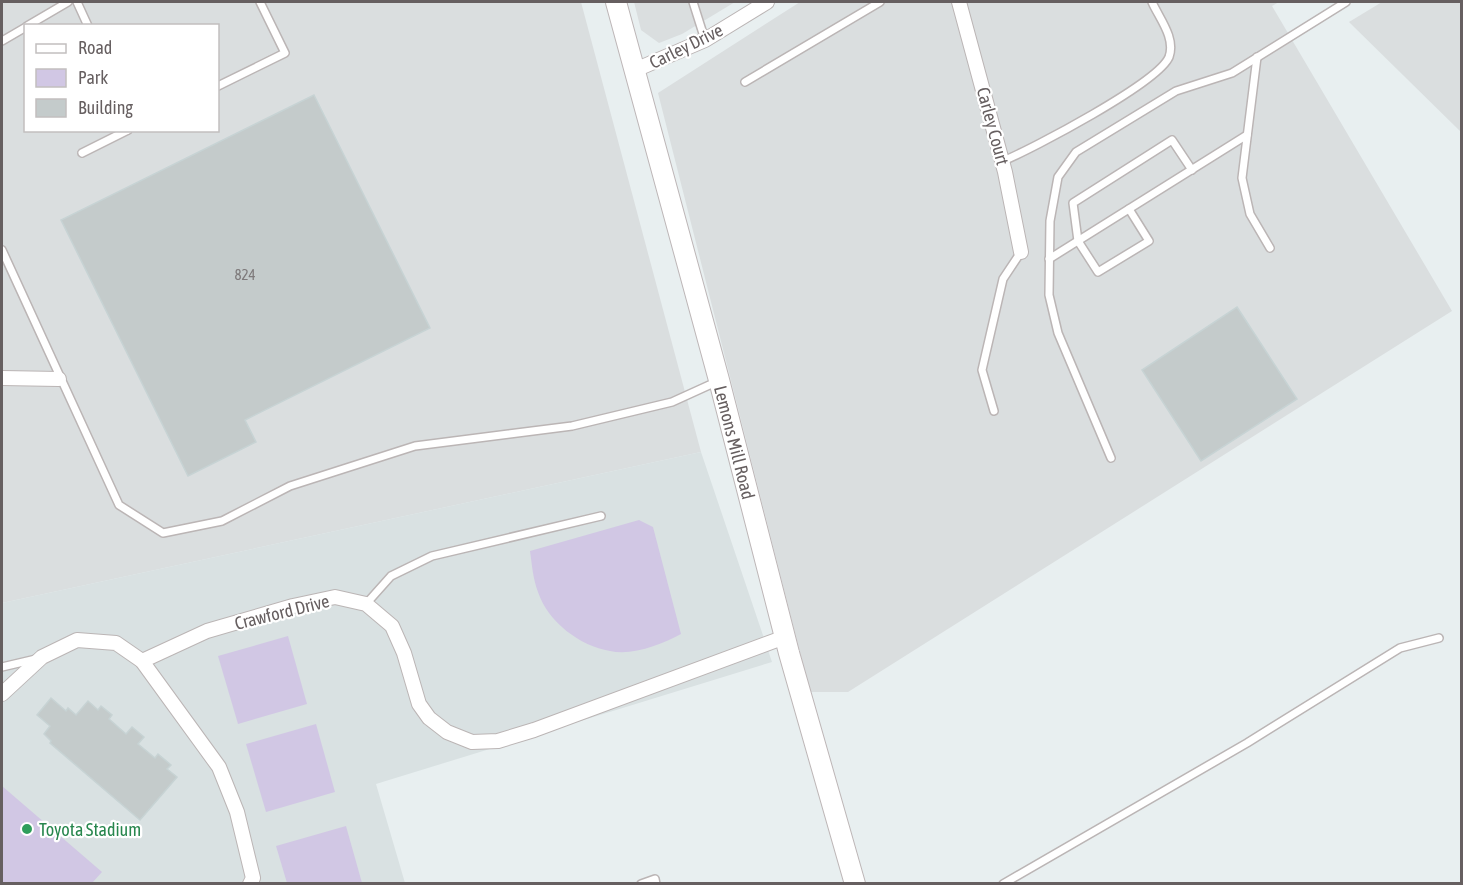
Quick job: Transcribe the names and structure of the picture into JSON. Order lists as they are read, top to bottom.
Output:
{
  "streets": {
    "street": [
      "Carley Drive",
      "Carley Court",
      "Lemons Mill Road",
      "Crawford Drive"
    ]
  },
  "crossings": [
    ["Carley Drive", "Lemons Mill Road"],
    ["Lemons Mill Road", "Crawford Drive"]
  ],
  "places": ["Toyota Stadium"],
  "house_numbers": ["824"],
  "legend": ["Road", "Park", "Building"]
}
